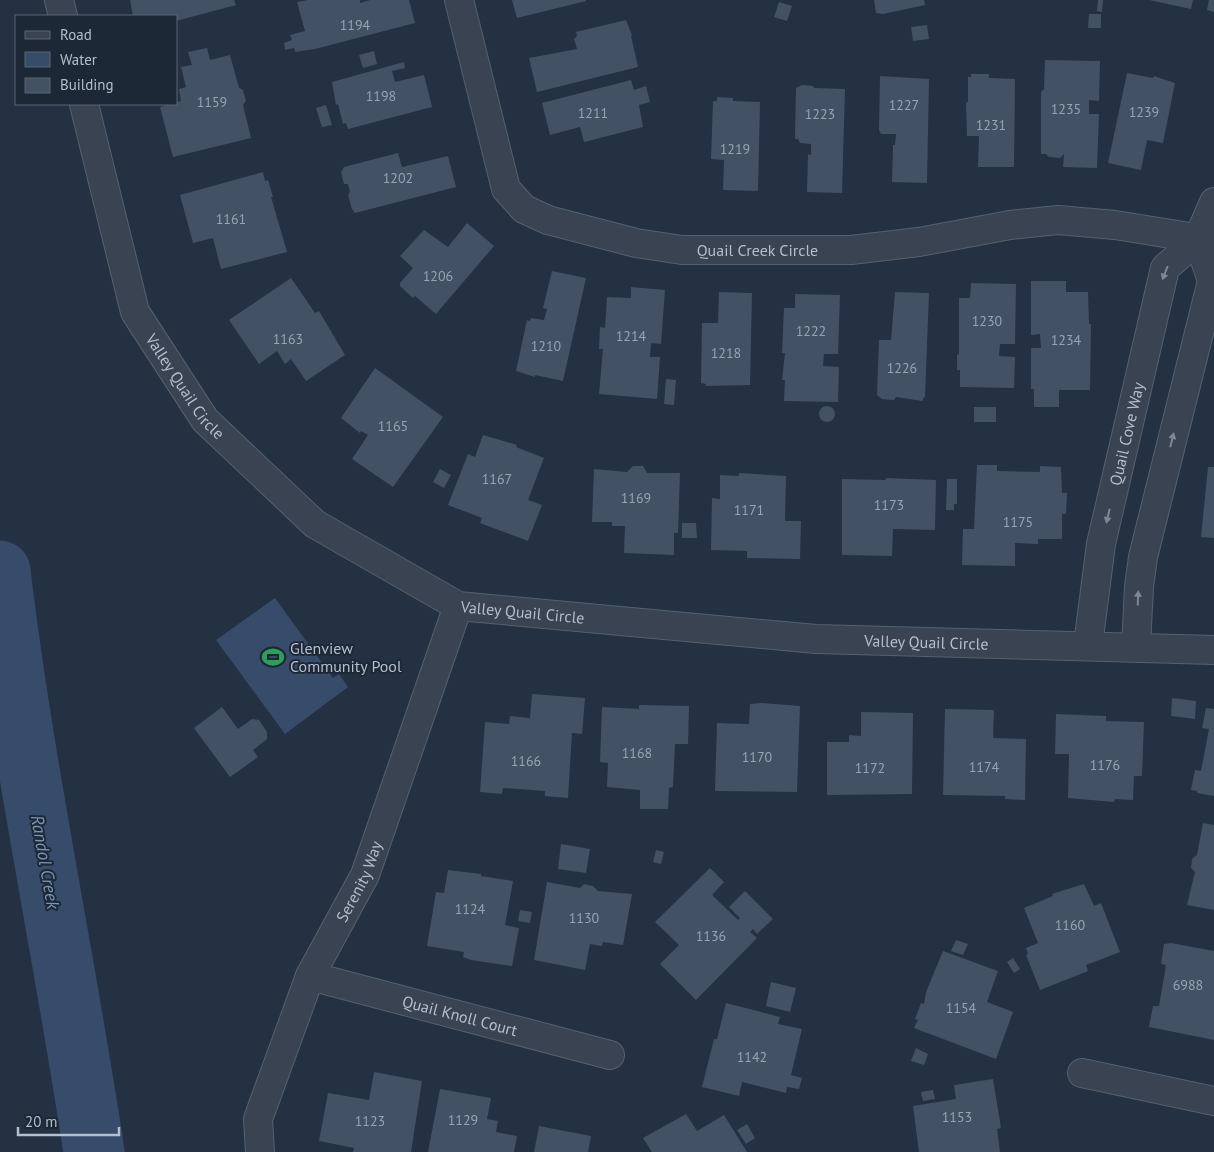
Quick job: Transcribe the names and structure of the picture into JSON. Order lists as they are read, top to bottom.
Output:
{
  "streets": {
    "street": [
      "Quail Creek Circle",
      "Valley Quail Circle",
      "Quail Cove Way",
      "Serenity Way",
      "Quail Knoll Court"
    ]
  },
  "crossings": [
    ["Quail Creek Circle", "Quail Cove Way"],
    ["Valley Quail Circle", "Quail Cove Way"],
    ["Valley Quail Circle", "Serenity Way"],
    ["Serenity Way", "Quail Knoll Court"]
  ],
  "water": ["Randol Creek"],
  "places": {
    "sports": ["Glenview Community Pool"]
  },
  "house_numbers": [
    "1194",
    "1198",
    "1159",
    "1227",
    "1235",
    "1239",
    "1211",
    "1223",
    "1231",
    "1219",
    "1202",
    "1161",
    "1206",
    "1230",
    "1222",
    "1214",
    "1163",
    "1234",
    "1210",
    "1218",
    "1226",
    "1165",
    "1167",
    "1169",
    "1173",
    "1171",
    "1175",
    "1168",
    "1170",
    "1166",
    "1176",
    "1174",
    "1172",
    "1124",
    "1130",
    "1160",
    "1136",
    "6988",
    "1154",
    "1142",
    "1153",
    "1129",
    "1123"
  ],
  "legend": ["Road", "Water", "Building"],
  "scale_bar": "20 m"
}
